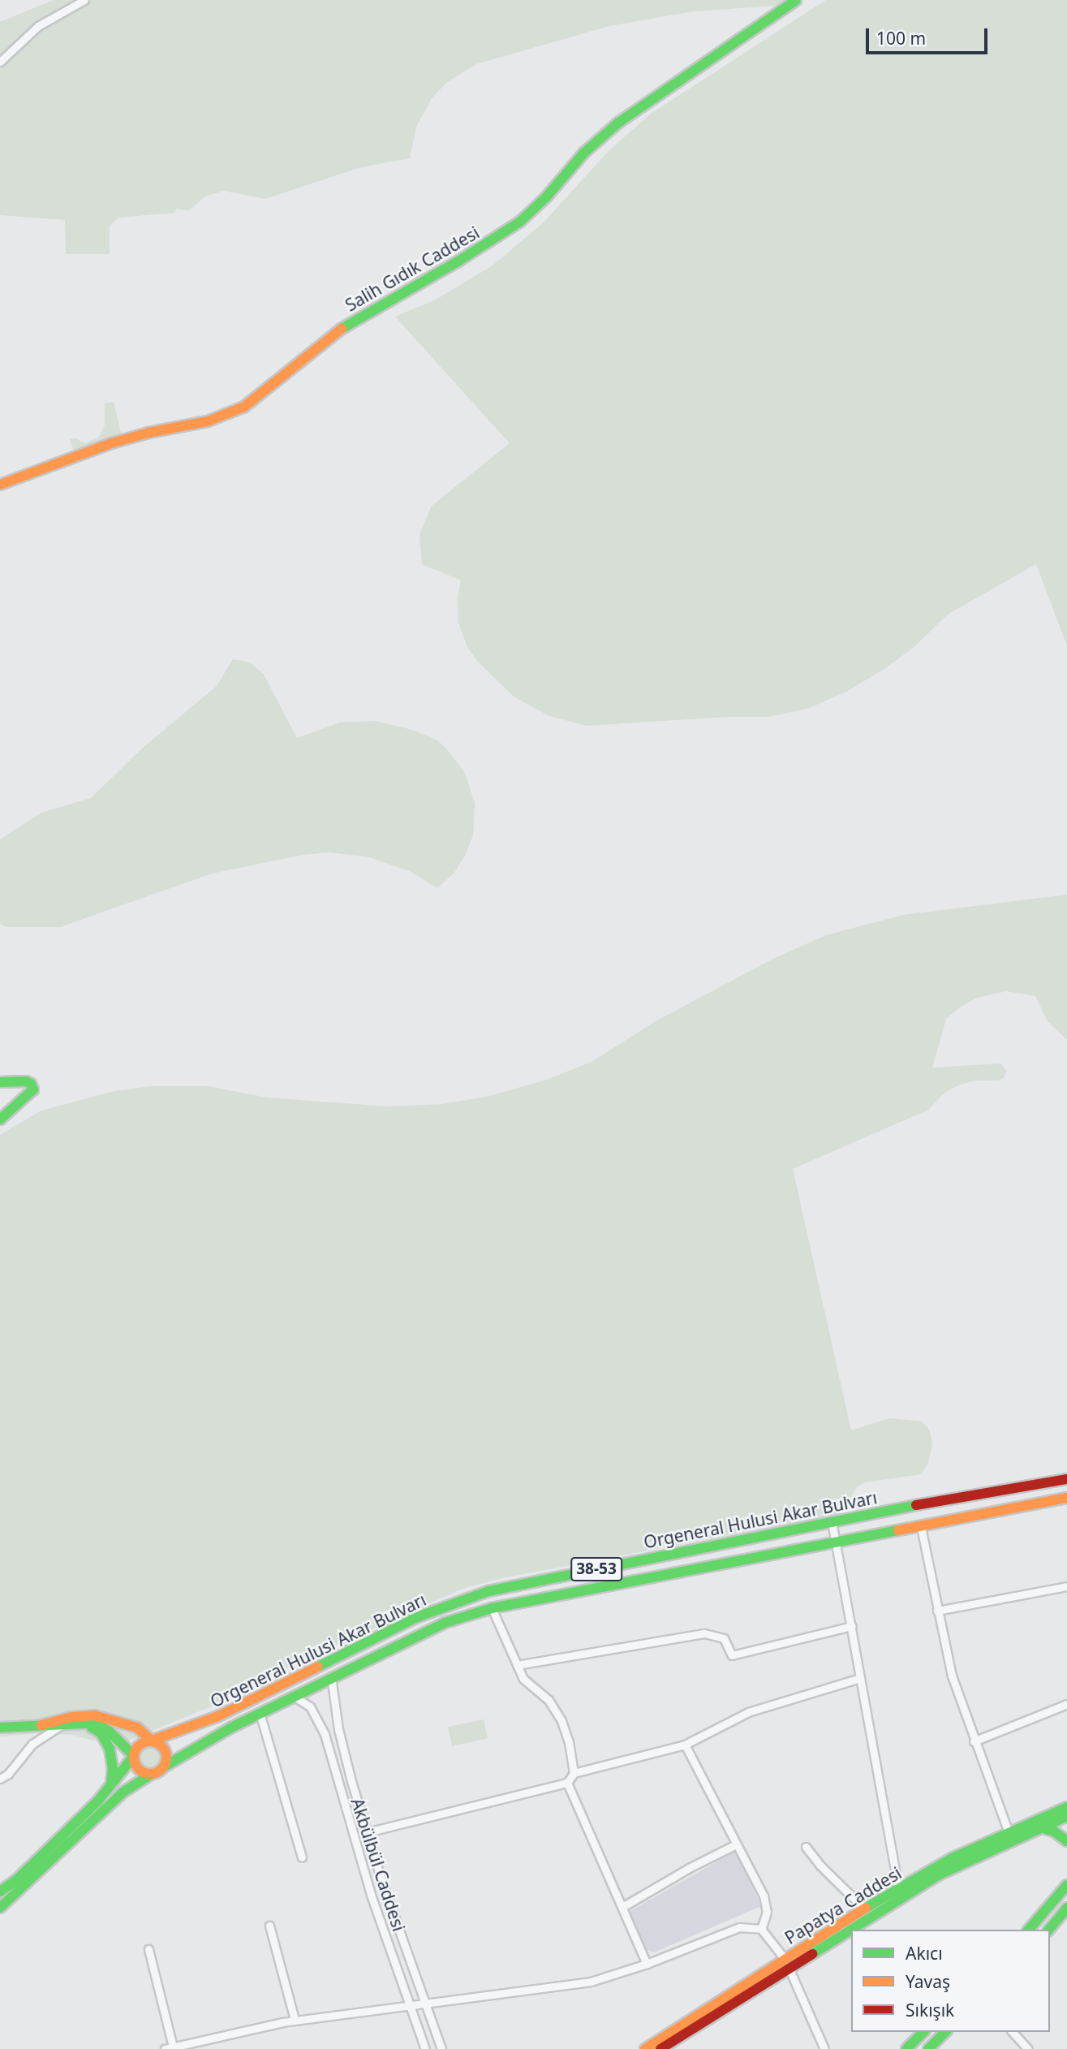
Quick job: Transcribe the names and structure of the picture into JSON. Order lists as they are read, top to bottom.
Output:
{
  "streets": {
    "main road": [
      "Salih Gıdık Caddesi",
      "Orgeneral Hulusi Akar Bulvarı",
      "38-53",
      "Papatya Caddesi"
    ],
    "street": ["Akbülbül Caddesi"]
  },
  "crossings": [
    ["Orgeneral Hulusi Akar Bulvarı", "Akbülbül Caddesi"]
  ],
  "legend": ["Akıcı", "Yavaş", "Sıkışık"],
  "scale_bar": "100 m"
}
